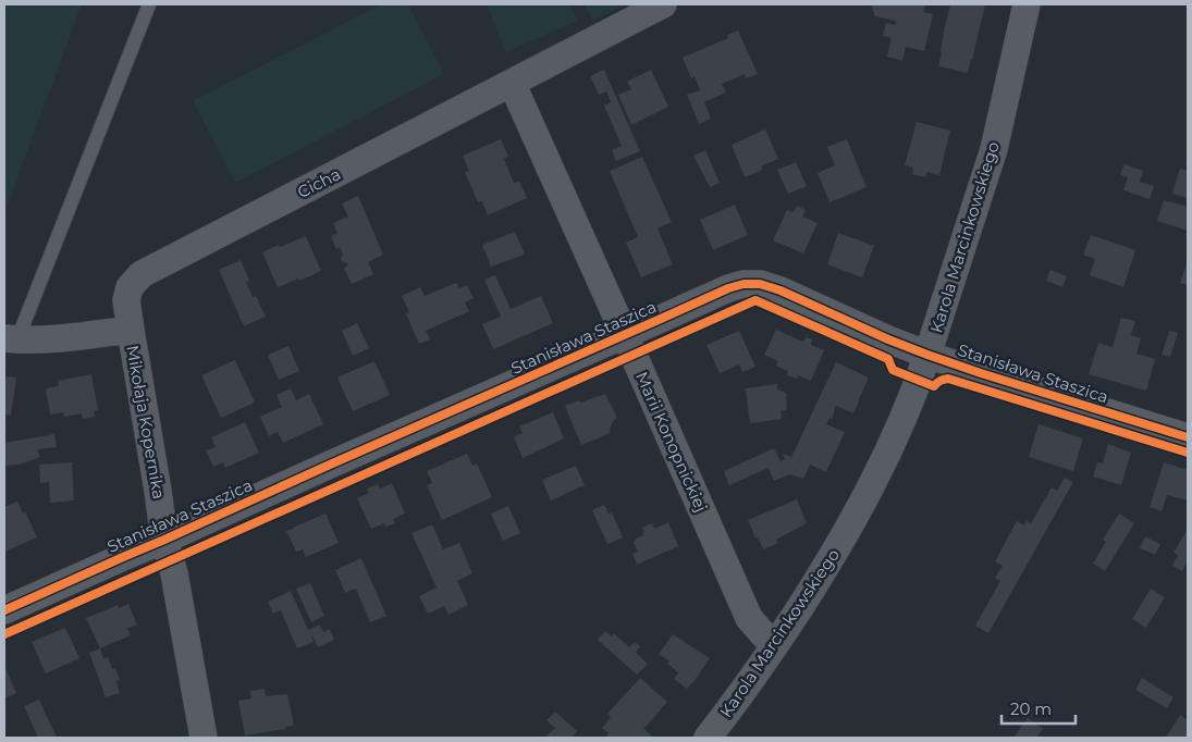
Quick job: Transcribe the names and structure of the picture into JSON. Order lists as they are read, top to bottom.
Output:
{
  "streets": {
    "street": [
      "Cicha",
      "Karola Marcinkowskiego",
      "Stanisława Staszica",
      "Mikołaja Kopernika",
      "Marii Konopnickiej"
    ]
  },
  "crossings": [
    ["Cicha", "Mikołaja Kopernika"],
    ["Cicha", "Marii Konopnickiej"],
    ["Karola Marcinkowskiego", "Stanisława Staszica"],
    ["Karola Marcinkowskiego", "Marii Konopnickiej"],
    ["Stanisława Staszica", "Mikołaja Kopernika"],
    ["Stanisława Staszica", "Marii Konopnickiej"]
  ],
  "scale_bar": "20 m"
}
